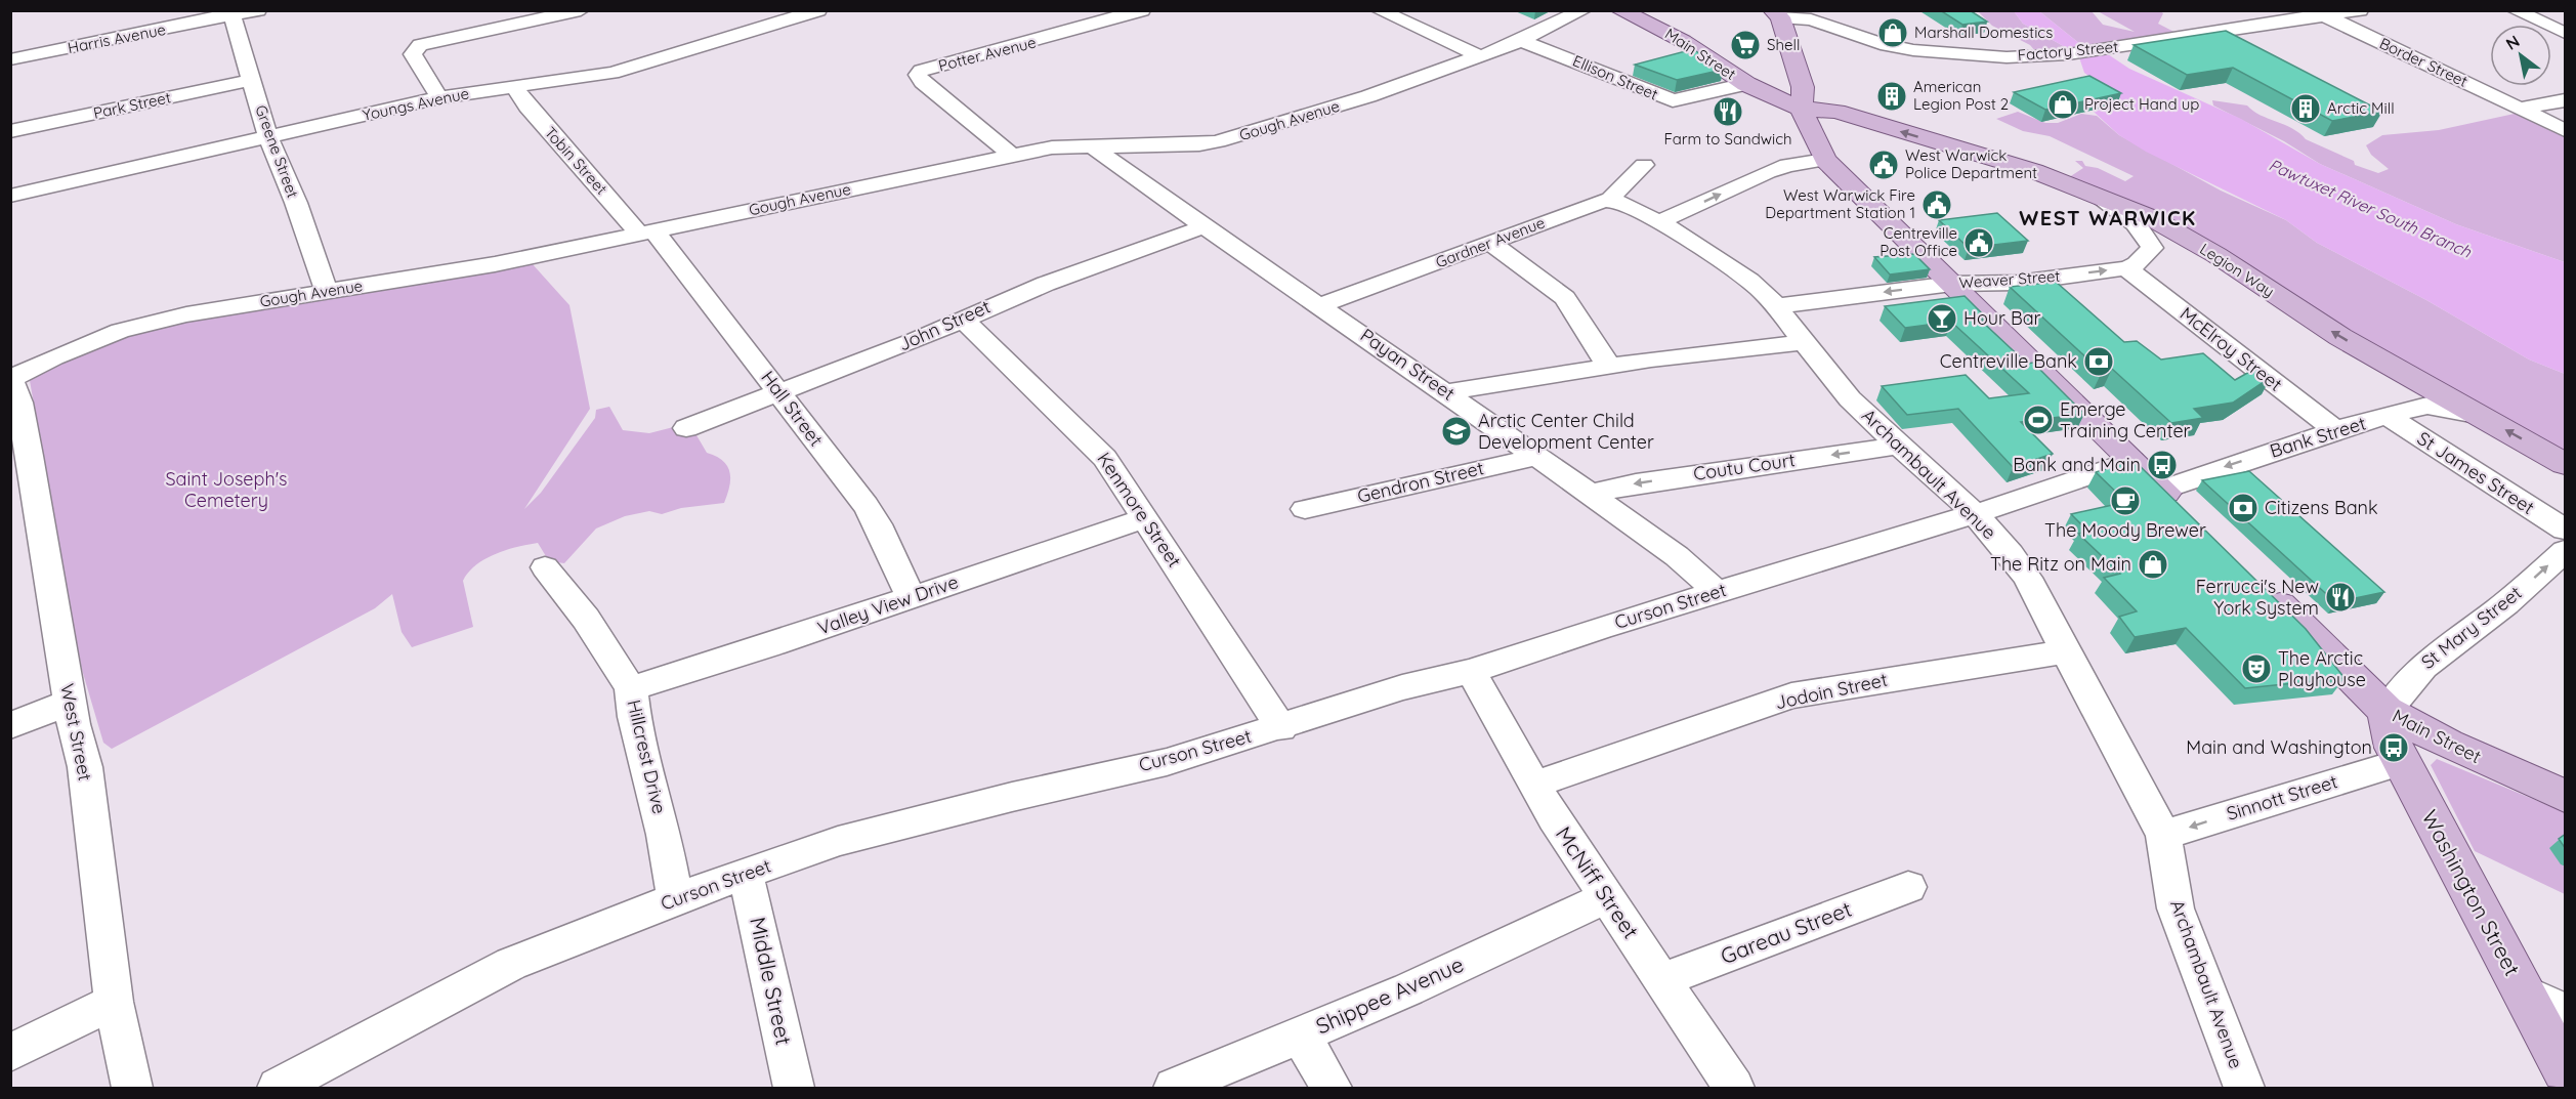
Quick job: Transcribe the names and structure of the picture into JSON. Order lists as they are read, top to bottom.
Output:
{
  "streets": {
    "main road": ["Main Street", "Legion Way", "Washington Street"],
    "street": [
      "Harris Avenue",
      "Factory Street",
      "Potter Avenue",
      "Border Street",
      "Ellison Street",
      "Youngs Avenue",
      "Park Street",
      "Gough Avenue",
      "Greene Street",
      "Tobin Street",
      "Gardner Avenue",
      "Weaver Street",
      "John Street",
      "McElroy Street",
      "Payan Street",
      "Hall Street",
      "Bank Street",
      "Coutu Court",
      "St James Street",
      "Archambault Avenue",
      "Gendron Street",
      "Kenmore Street",
      "Valley View Drive",
      "Curson Street",
      "St Mary Street",
      "Jodoin Street",
      "West Street",
      "Hillcrest Drive",
      "Sinnott Street",
      "McNiff Street",
      "Gareau Street",
      "Middle Street",
      "Shippee Avenue"
    ]
  },
  "crossings": [
    ["Harris Avenue", "Greene Street"],
    ["Factory Street", "Border Street"],
    ["Potter Avenue", "Gough Avenue"],
    ["Main Street", "Ellison Street"],
    ["Main Street", "Legion Way"],
    ["Main Street", "St Mary Street"],
    ["Main Street", "Washington Street"],
    ["Ellison Street", "Gough Avenue"],
    ["Ellison Street", "Legion Way"],
    ["Youngs Avenue", "Greene Street"],
    ["Youngs Avenue", "Tobin Street"],
    ["Park Street", "Greene Street"],
    ["Gough Avenue", "Greene Street"],
    ["Gough Avenue", "Tobin Street"],
    ["Gough Avenue", "Payan Street"],
    ["Gough Avenue", "Hall Street"],
    ["Gough Avenue", "West Street"],
    ["Tobin Street", "Hall Street"],
    ["Gardner Avenue", "Payan Street"],
    ["Legion Way", "Weaver Street"],
    ["Legion Way", "Bank Street"],
    ["Weaver Street", "McElroy Street"],
    ["Weaver Street", "Archambault Avenue"],
    ["John Street", "Payan Street"],
    ["John Street", "Hall Street"],
    ["John Street", "Kenmore Street"],
    ["McElroy Street", "Bank Street"],
    ["Payan Street", "Coutu Court"],
    ["Payan Street", "Gendron Street"],
    ["Payan Street", "Curson Street"],
    ["Hall Street", "Valley View Drive"],
    ["Bank Street", "St James Street"],
    ["Coutu Court", "Archambault Avenue"],
    ["Archambault Avenue", "Curson Street"],
    ["Archambault Avenue", "Jodoin Street"],
    ["Archambault Avenue", "Sinnott Street"],
    ["Kenmore Street", "Valley View Drive"],
    ["Kenmore Street", "Curson Street"],
    ["Valley View Drive", "Hillcrest Drive"],
    ["Curson Street", "Hillcrest Drive"],
    ["Curson Street", "McNiff Street"],
    ["Curson Street", "Middle Street"],
    ["St Mary Street", "Washington Street"],
    ["Jodoin Street", "McNiff Street"],
    ["Sinnott Street", "Washington Street"],
    ["McNiff Street", "Gareau Street"],
    ["McNiff Street", "Shippee Avenue"]
  ],
  "one_way": ["Bank Street", "St Mary Street", "Sinnott Street"],
  "districts": ["WEST WARWICK"],
  "water": ["Pawtuxet River South Branch"],
  "parks": ["Saint Joseph's Cemetery"],
  "places": {
    "shop": ["Marshall Domestics", "Project Hand up", "The Ritz on Main"],
    "supermarket": ["Shell"],
    "building": ["American Legion Post 2", "Arctic Mill"],
    "restaurant": ["Farm to Sandwich", "Ferrucci's New York System"],
    "public building": ["West Warwick Police Department", "West Warwick Fire Department Station 1", "Centreville Post Office"],
    "bar": ["Hour Bar"],
    "bank": ["Centreville Bank", "Citizens Bank"],
    "sports": ["Emerge Training Center"],
    "school or university": ["Arctic Center Child Development Center"],
    "bus stop": ["Bank and Main", "Main and Washington"],
    "cafe": ["The Moody Brewer"],
    "theatre": ["The Arctic Playhouse"]
  },
  "north": "top left"
}
